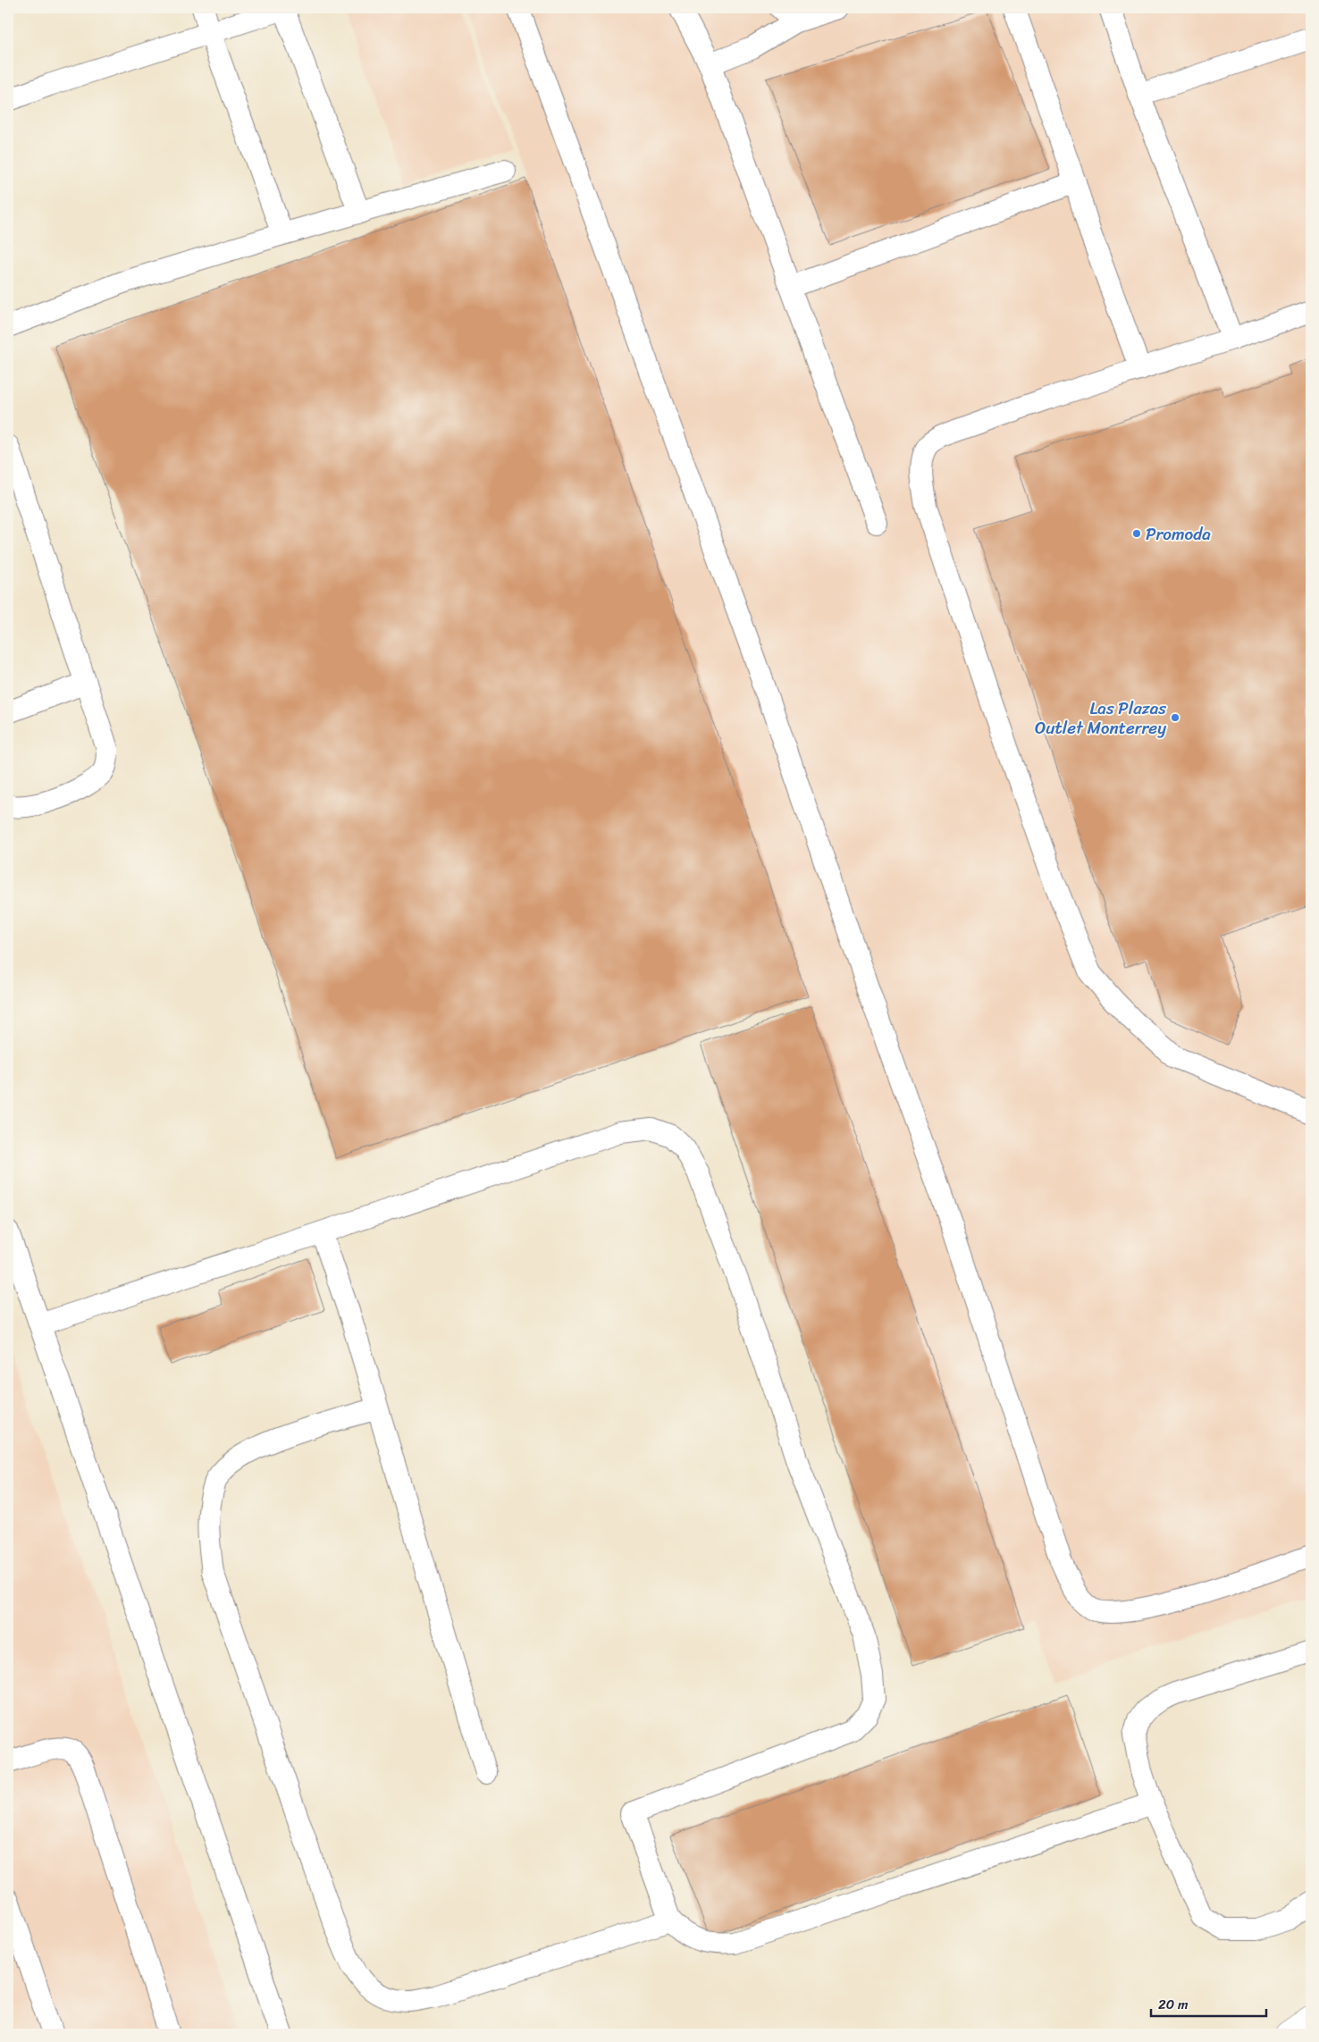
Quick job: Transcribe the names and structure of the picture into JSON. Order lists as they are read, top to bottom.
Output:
{
  "places": ["Promoda", "Las Plazas Outlet Monterrey"],
  "scale_bar": "20 m"
}
